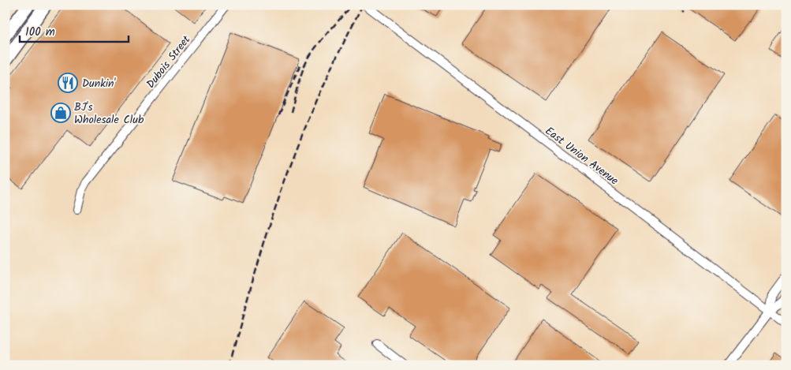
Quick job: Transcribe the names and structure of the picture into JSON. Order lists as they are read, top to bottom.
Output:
{
  "streets": {
    "street": ["Dubois Street", "East Union Avenue"]
  },
  "places": {
    "restaurant": ["Dunkin'"],
    "shop": ["BJ's Wholesale Club"]
  },
  "scale_bar": "100 m"
}
